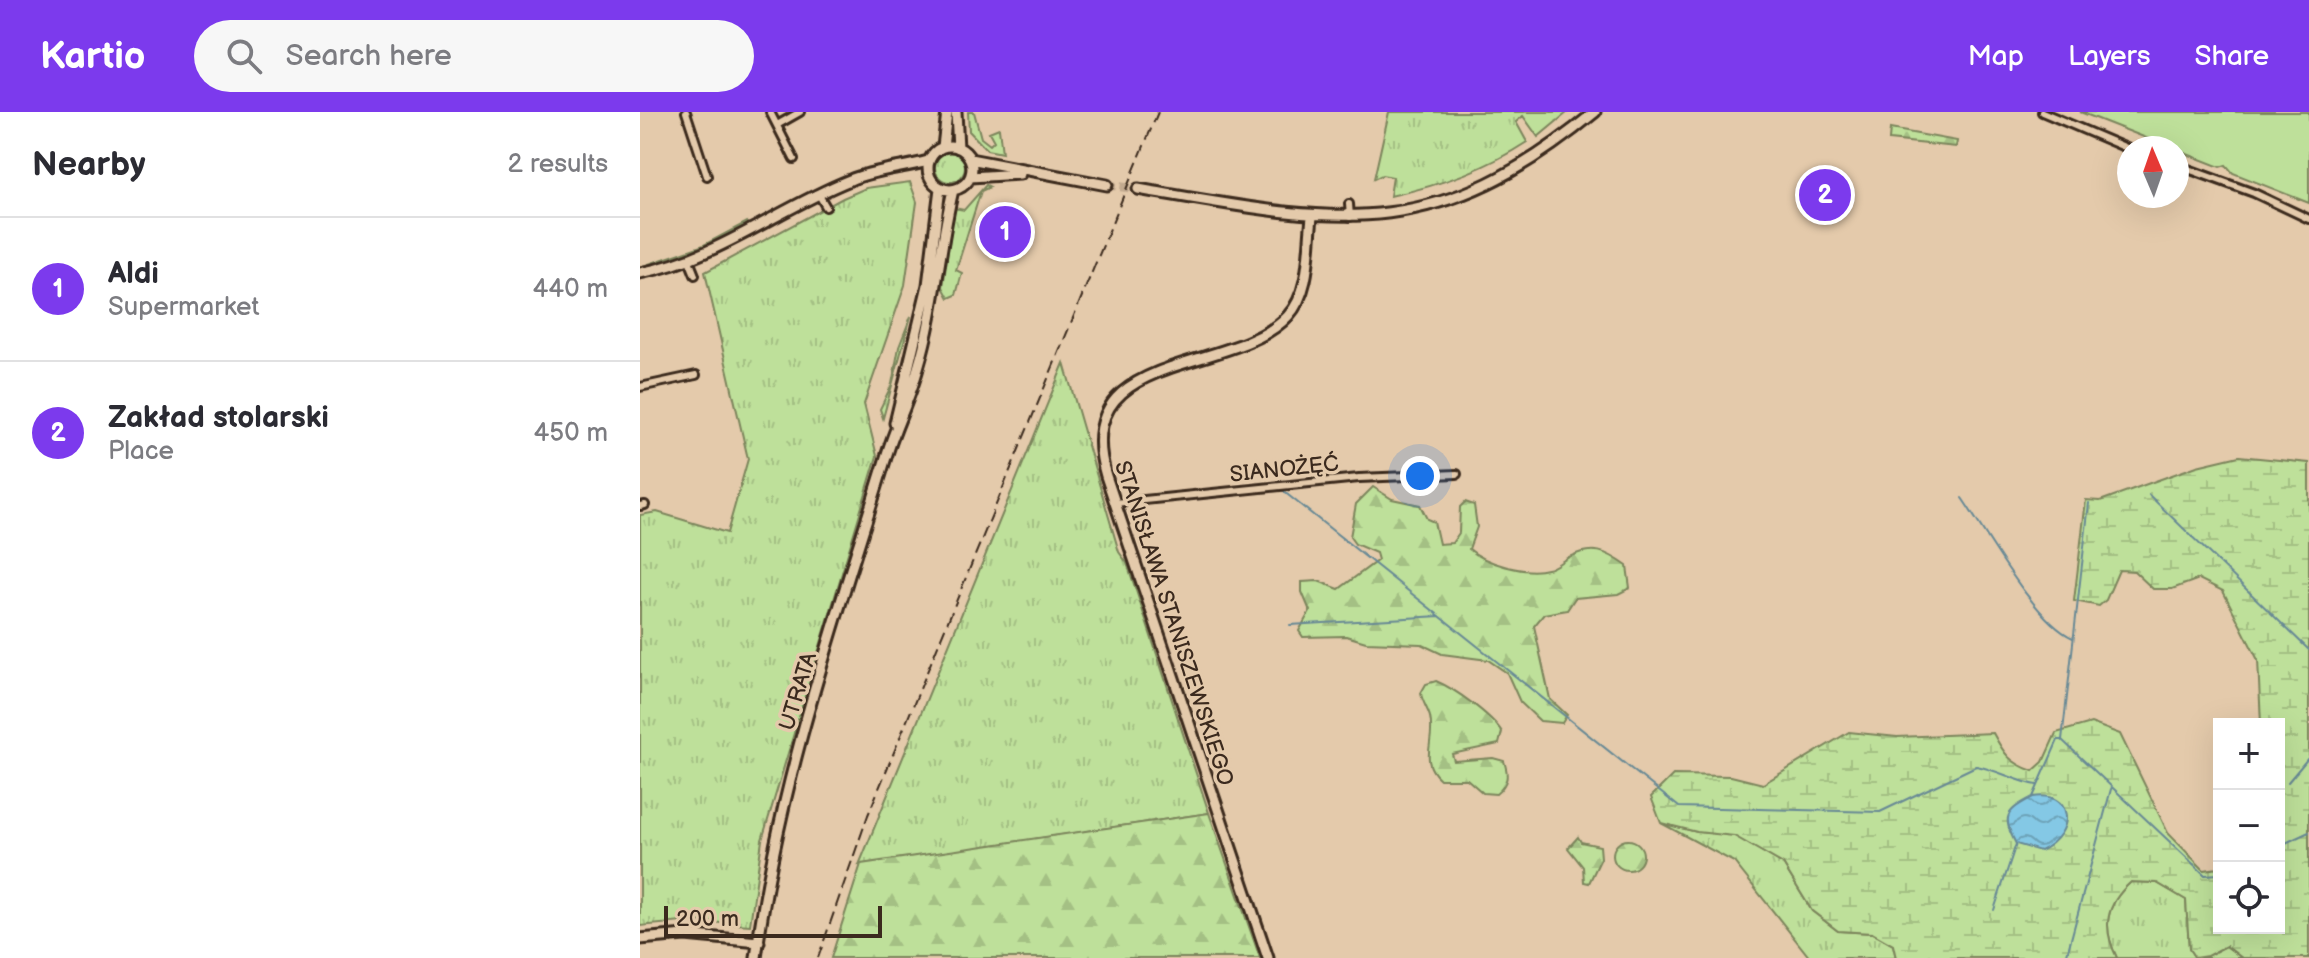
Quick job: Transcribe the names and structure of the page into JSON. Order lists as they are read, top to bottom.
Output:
{
  "streets": {
    "main road": ["STANISŁAWA STANISZEWSKIEGO", "UTRATA"],
    "street": ["SIANOŻĘĆ"]
  },
  "crossings": [
    ["SIANOŻĘĆ", "STANISŁAWA STANISZEWSKIEGO"]
  ],
  "scale_bar": "200 m",
  "north": "top",
  "page": {
    "header": "Kartio",
    "search": "Search here",
    "nav": ["Map", "Layers", "Share"],
    "heading": ["Nearby", "2 results"],
    "pins": ["2", "1"],
    "list": [
      {
        "mark": "1",
        "name": "Aldi",
        "note": "Supermarket",
        "value": "440 m"
      },
      {
        "mark": "2",
        "name": "Zakład stolarski",
        "note": "Place",
        "value": "450 m"
      }
    ],
    "map_buttons": ["+", "−"],
    "scale": "200 m"
  }
}
